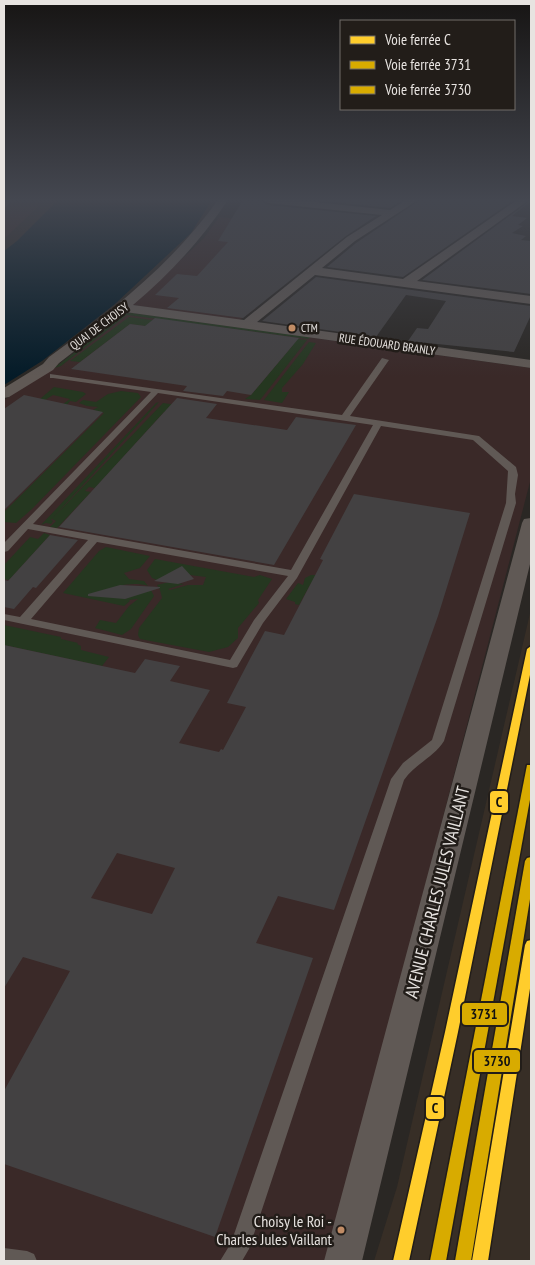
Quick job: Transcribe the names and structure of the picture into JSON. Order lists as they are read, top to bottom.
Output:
{
  "streets": {
    "street": ["QUAI DE CHOISY", "RUE ÉDOUARD BRANLY", "AVENUE CHARLES JULES VAILLANT"]
  },
  "crossings": [
    ["QUAI DE CHOISY", "RUE ÉDOUARD BRANLY"]
  ],
  "places": ["CTM", "Choisy le Roi - Charles Jules Vaillant"],
  "lines": ["rail line C", "rail line 3731", "rail line 3730"],
  "legend": ["Voie ferrée C", "Voie ferrée 3731", "Voie ferrée 3730"]
}
